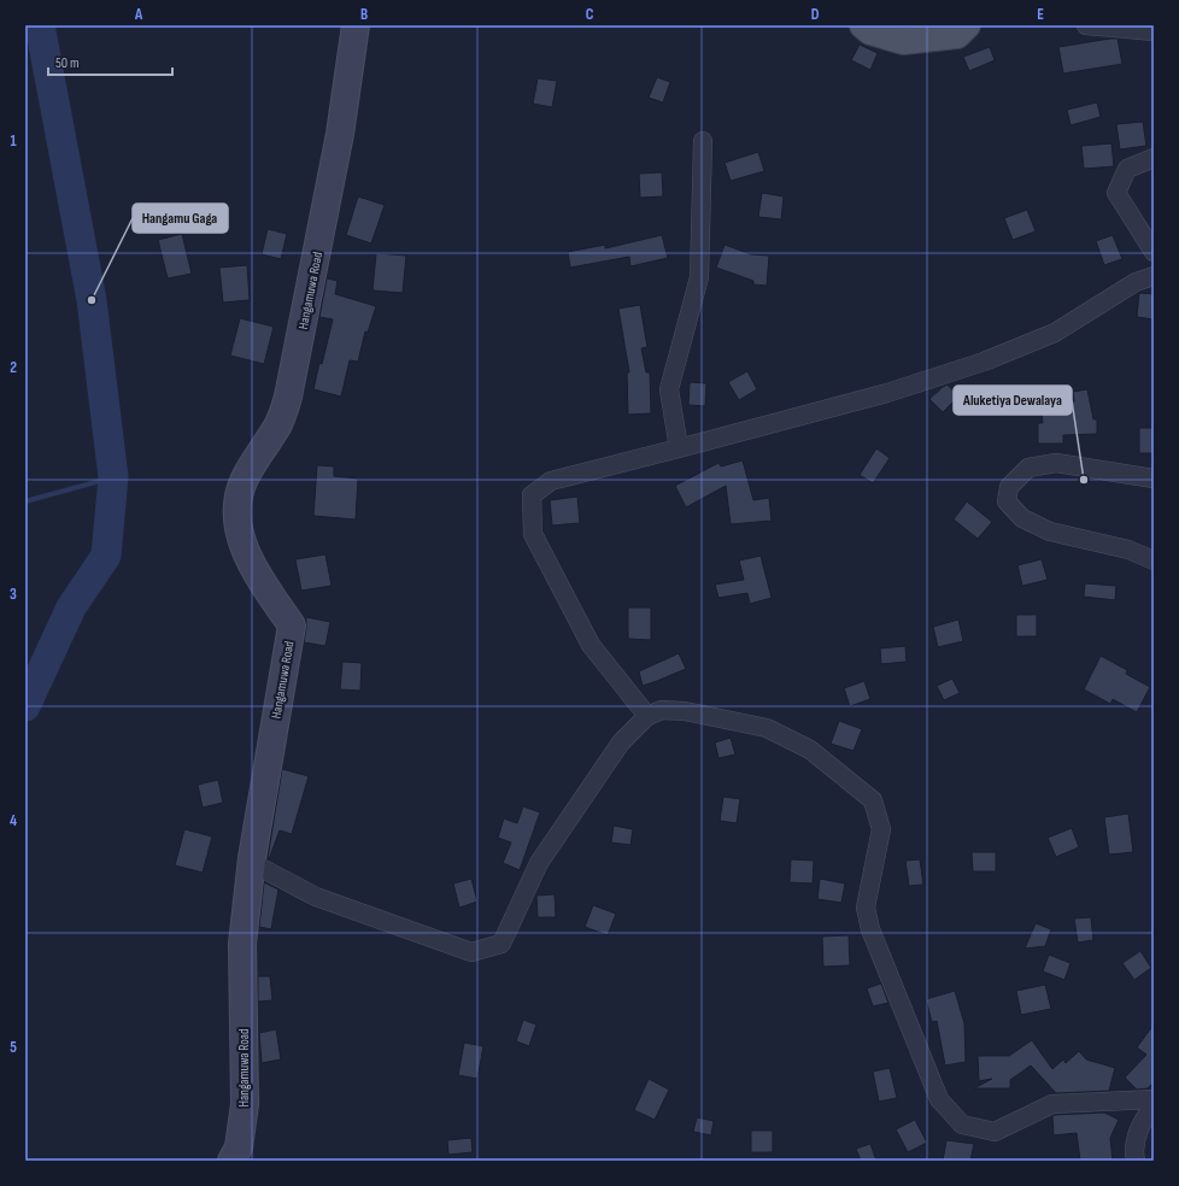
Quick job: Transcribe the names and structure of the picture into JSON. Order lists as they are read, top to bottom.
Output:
{
  "streets": {
    "street": ["Hangamuwa Road"]
  },
  "places": ["Hangamu Gaga", "Aluketiya Dewalaya"],
  "scale_bar": "50 m",
  "grid": {
    "columns": [
      "A",
      "B",
      "C",
      "D",
      "E"
    ],
    "rows": [
      "1",
      "2",
      "3",
      "4",
      "5"
    ]
  }
}
